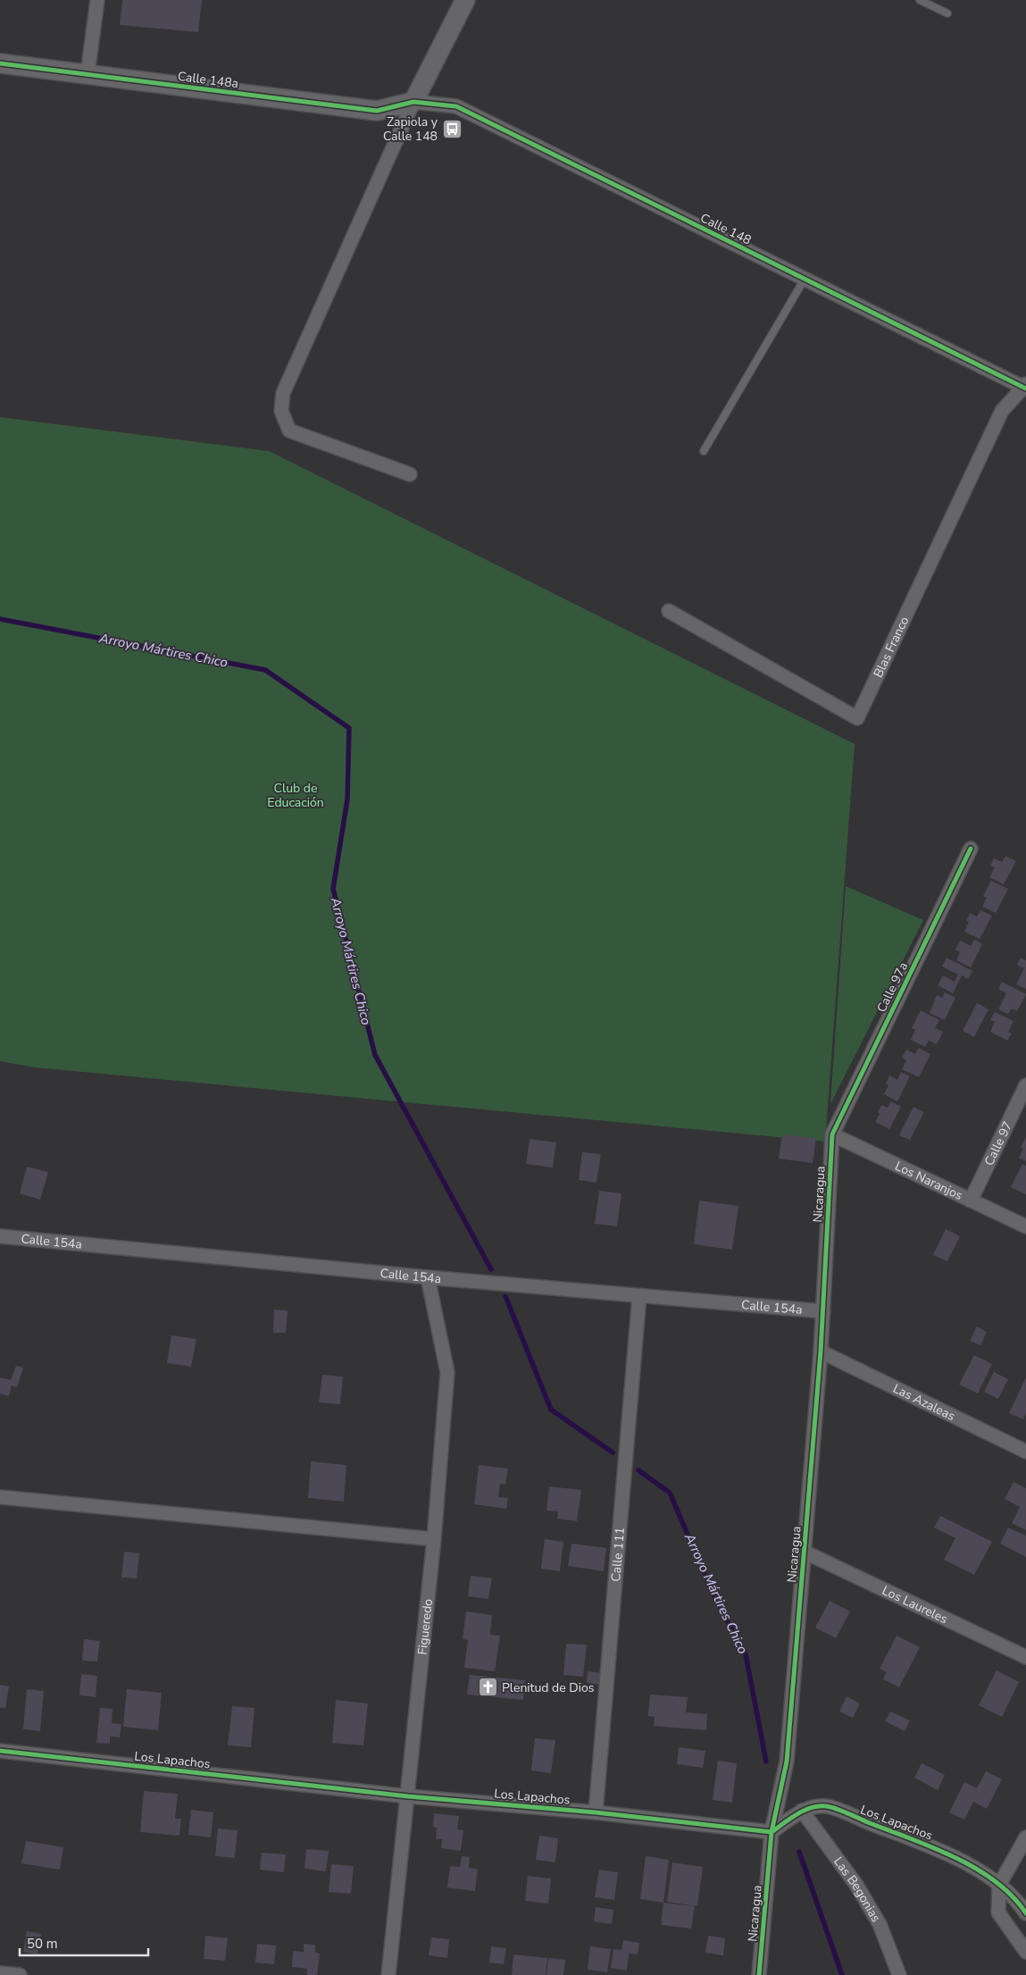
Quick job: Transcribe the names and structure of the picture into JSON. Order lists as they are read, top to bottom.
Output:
{
  "streets": {
    "street": [
      "Calle 148a",
      "Calle 148",
      "Blas Franco",
      "Calle 97a",
      "Calle 97",
      "Los Naranjos",
      "Nicaragua",
      "Calle 154a",
      "Las Azaleas",
      "Calle 111",
      "Los Laureles",
      "Figueredo",
      "Los Lapachos",
      "Las Begonias"
    ]
  },
  "crossings": [
    ["Calle 148a", "Calle 148"],
    ["Calle 148", "Blas Franco"],
    ["Calle 97a", "Los Naranjos"],
    ["Calle 97a", "Nicaragua"],
    ["Calle 97", "Los Naranjos"],
    ["Los Naranjos", "Nicaragua"],
    ["Nicaragua", "Calle 154a"],
    ["Nicaragua", "Las Azaleas"],
    ["Nicaragua", "Los Laureles"],
    ["Nicaragua", "Los Lapachos"],
    ["Calle 154a", "Calle 111"],
    ["Calle 154a", "Figueredo"],
    ["Calle 111", "Los Lapachos"],
    ["Figueredo", "Los Lapachos"],
    ["Los Lapachos", "Las Begonias"]
  ],
  "water": ["Arroyo Mártires Chico"],
  "parks": ["Club de Educación"],
  "places": {
    "bus stop": ["Zapiola y Calle 148"],
    "church": ["Plenitud de Dios"]
  },
  "scale_bar": "50 m"
}
